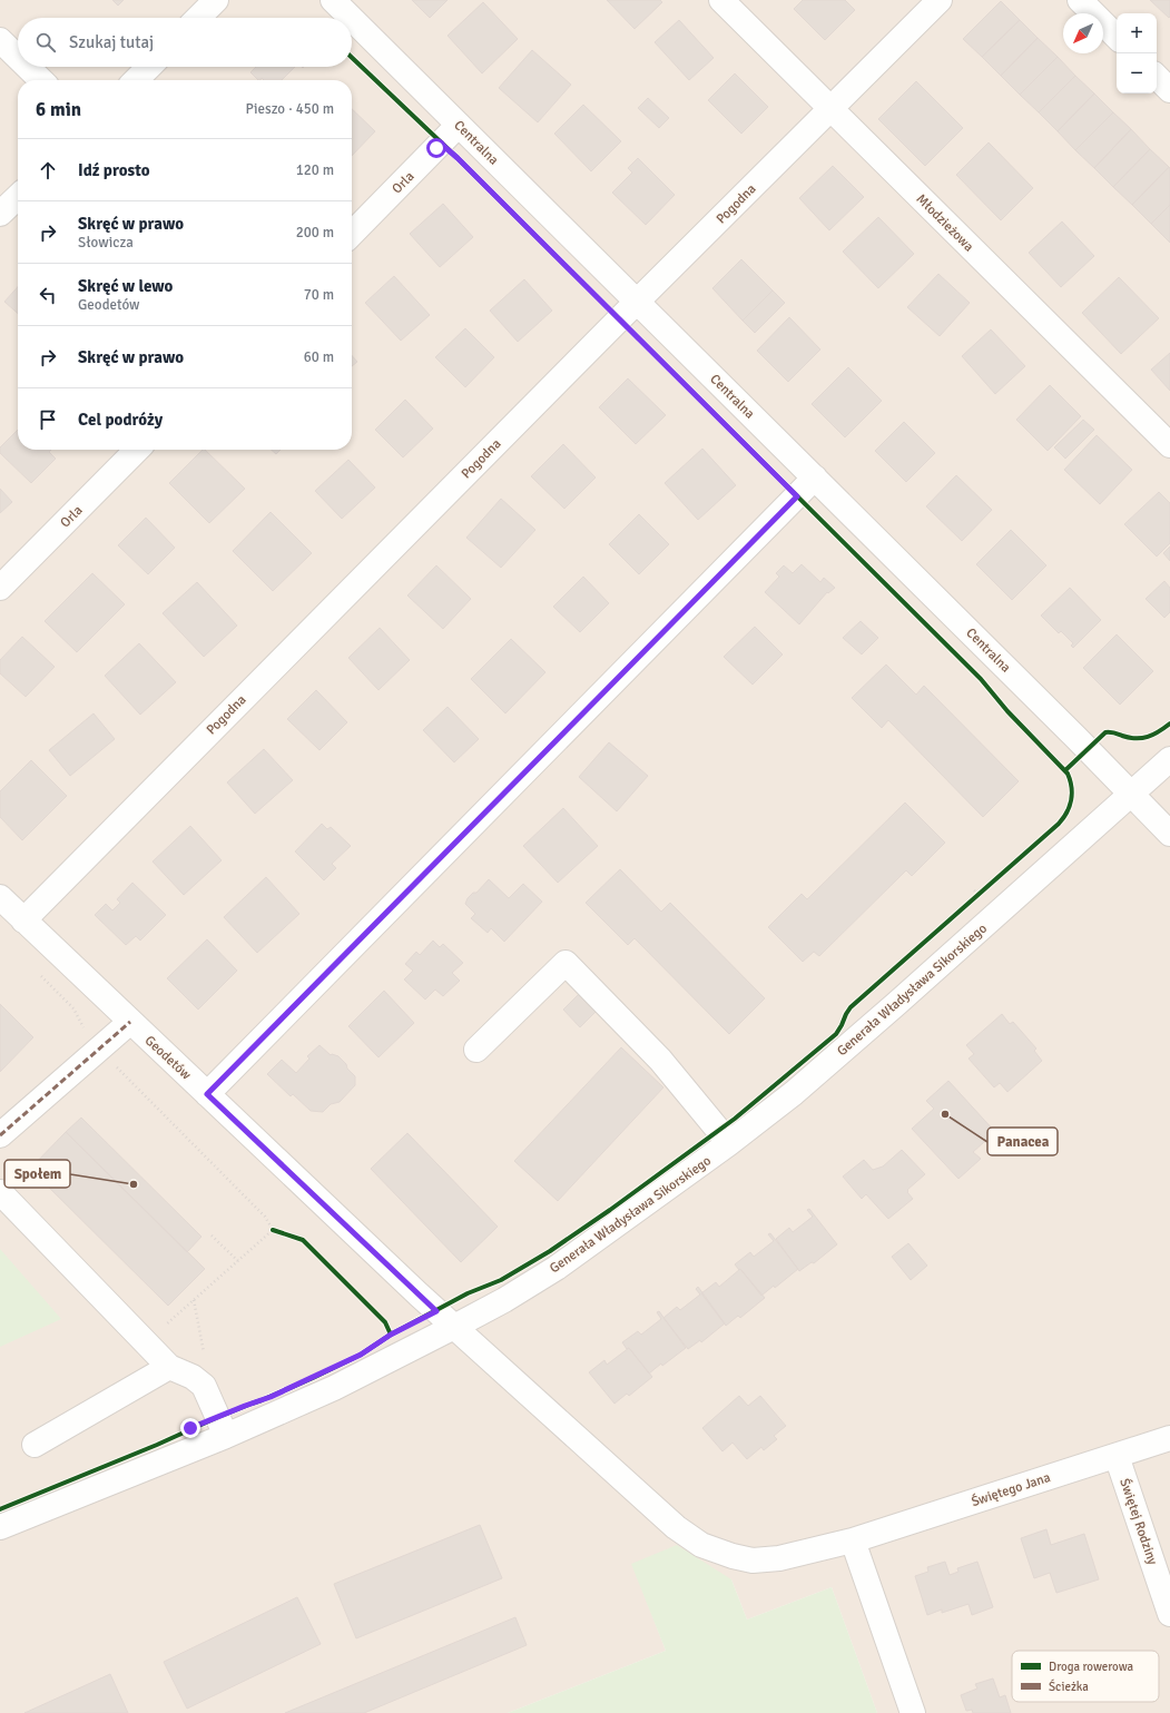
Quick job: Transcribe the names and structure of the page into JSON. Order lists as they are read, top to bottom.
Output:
{
  "streets": {
    "street": [
      "Centralna",
      "Orla",
      "Pogodna",
      "Młodzieżowa",
      "Generała Władysława Sikorskiego",
      "Geodetów",
      "Świętego Jana",
      "Świętej Rodziny"
    ]
  },
  "crossings": [
    ["Centralna", "Orla"],
    ["Centralna", "Pogodna"],
    ["Centralna", "Generała Władysława Sikorskiego"],
    ["Pogodna", "Młodzieżowa"],
    ["Pogodna", "Geodetów"],
    ["Generała Władysława Sikorskiego", "Geodetów"],
    ["Generała Władysława Sikorskiego", "Świętego Jana"],
    ["Geodetów", "Świętego Jana"],
    ["Świętego Jana", "Świętej Rodziny"]
  ],
  "places": ["Panacea", "Społem"],
  "legend": ["Droga rowerowa", "Ścieżka"],
  "north": "bottom left",
  "page": {
    "map_buttons": ["+", "−"],
    "search": "Szukaj tutaj",
    "heading": ["6 min", "Pieszo · 450 m"],
    "list": [
      ["Idź prosto", "120 m"],
      ["Skręć w prawo", "Słowicza", "200 m"],
      ["Skręć w lewo", "Geodetów", "70 m"],
      ["Skręć w prawo", "60 m"],
      "Cel podróży"
    ]
  }
}
